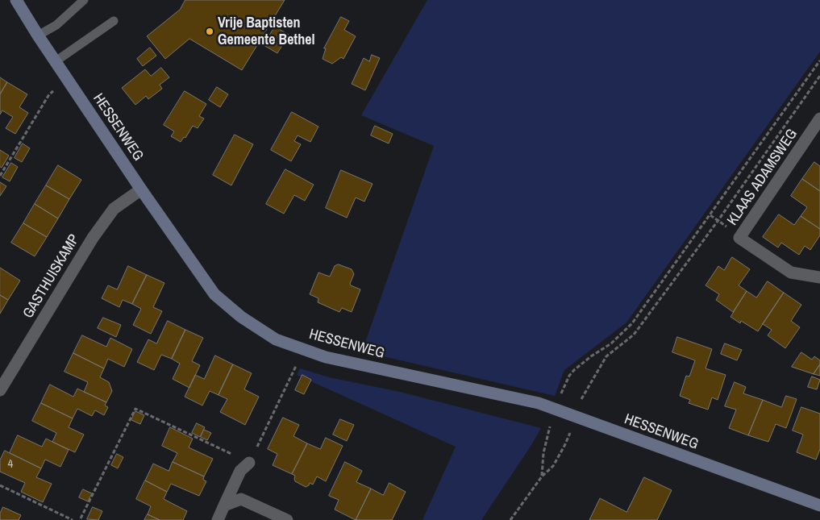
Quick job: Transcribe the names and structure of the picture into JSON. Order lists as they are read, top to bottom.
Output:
{
  "streets": {
    "main road": ["HESSENWEG"],
    "street": ["KLAAS ADAMSWEG", "GASTHUISKAMP"]
  },
  "crossings": [
    ["HESSENWEG", "GASTHUISKAMP"]
  ],
  "places": ["Vrije Baptisten Gemeente Bethel"],
  "house_numbers": ["4"]
}
